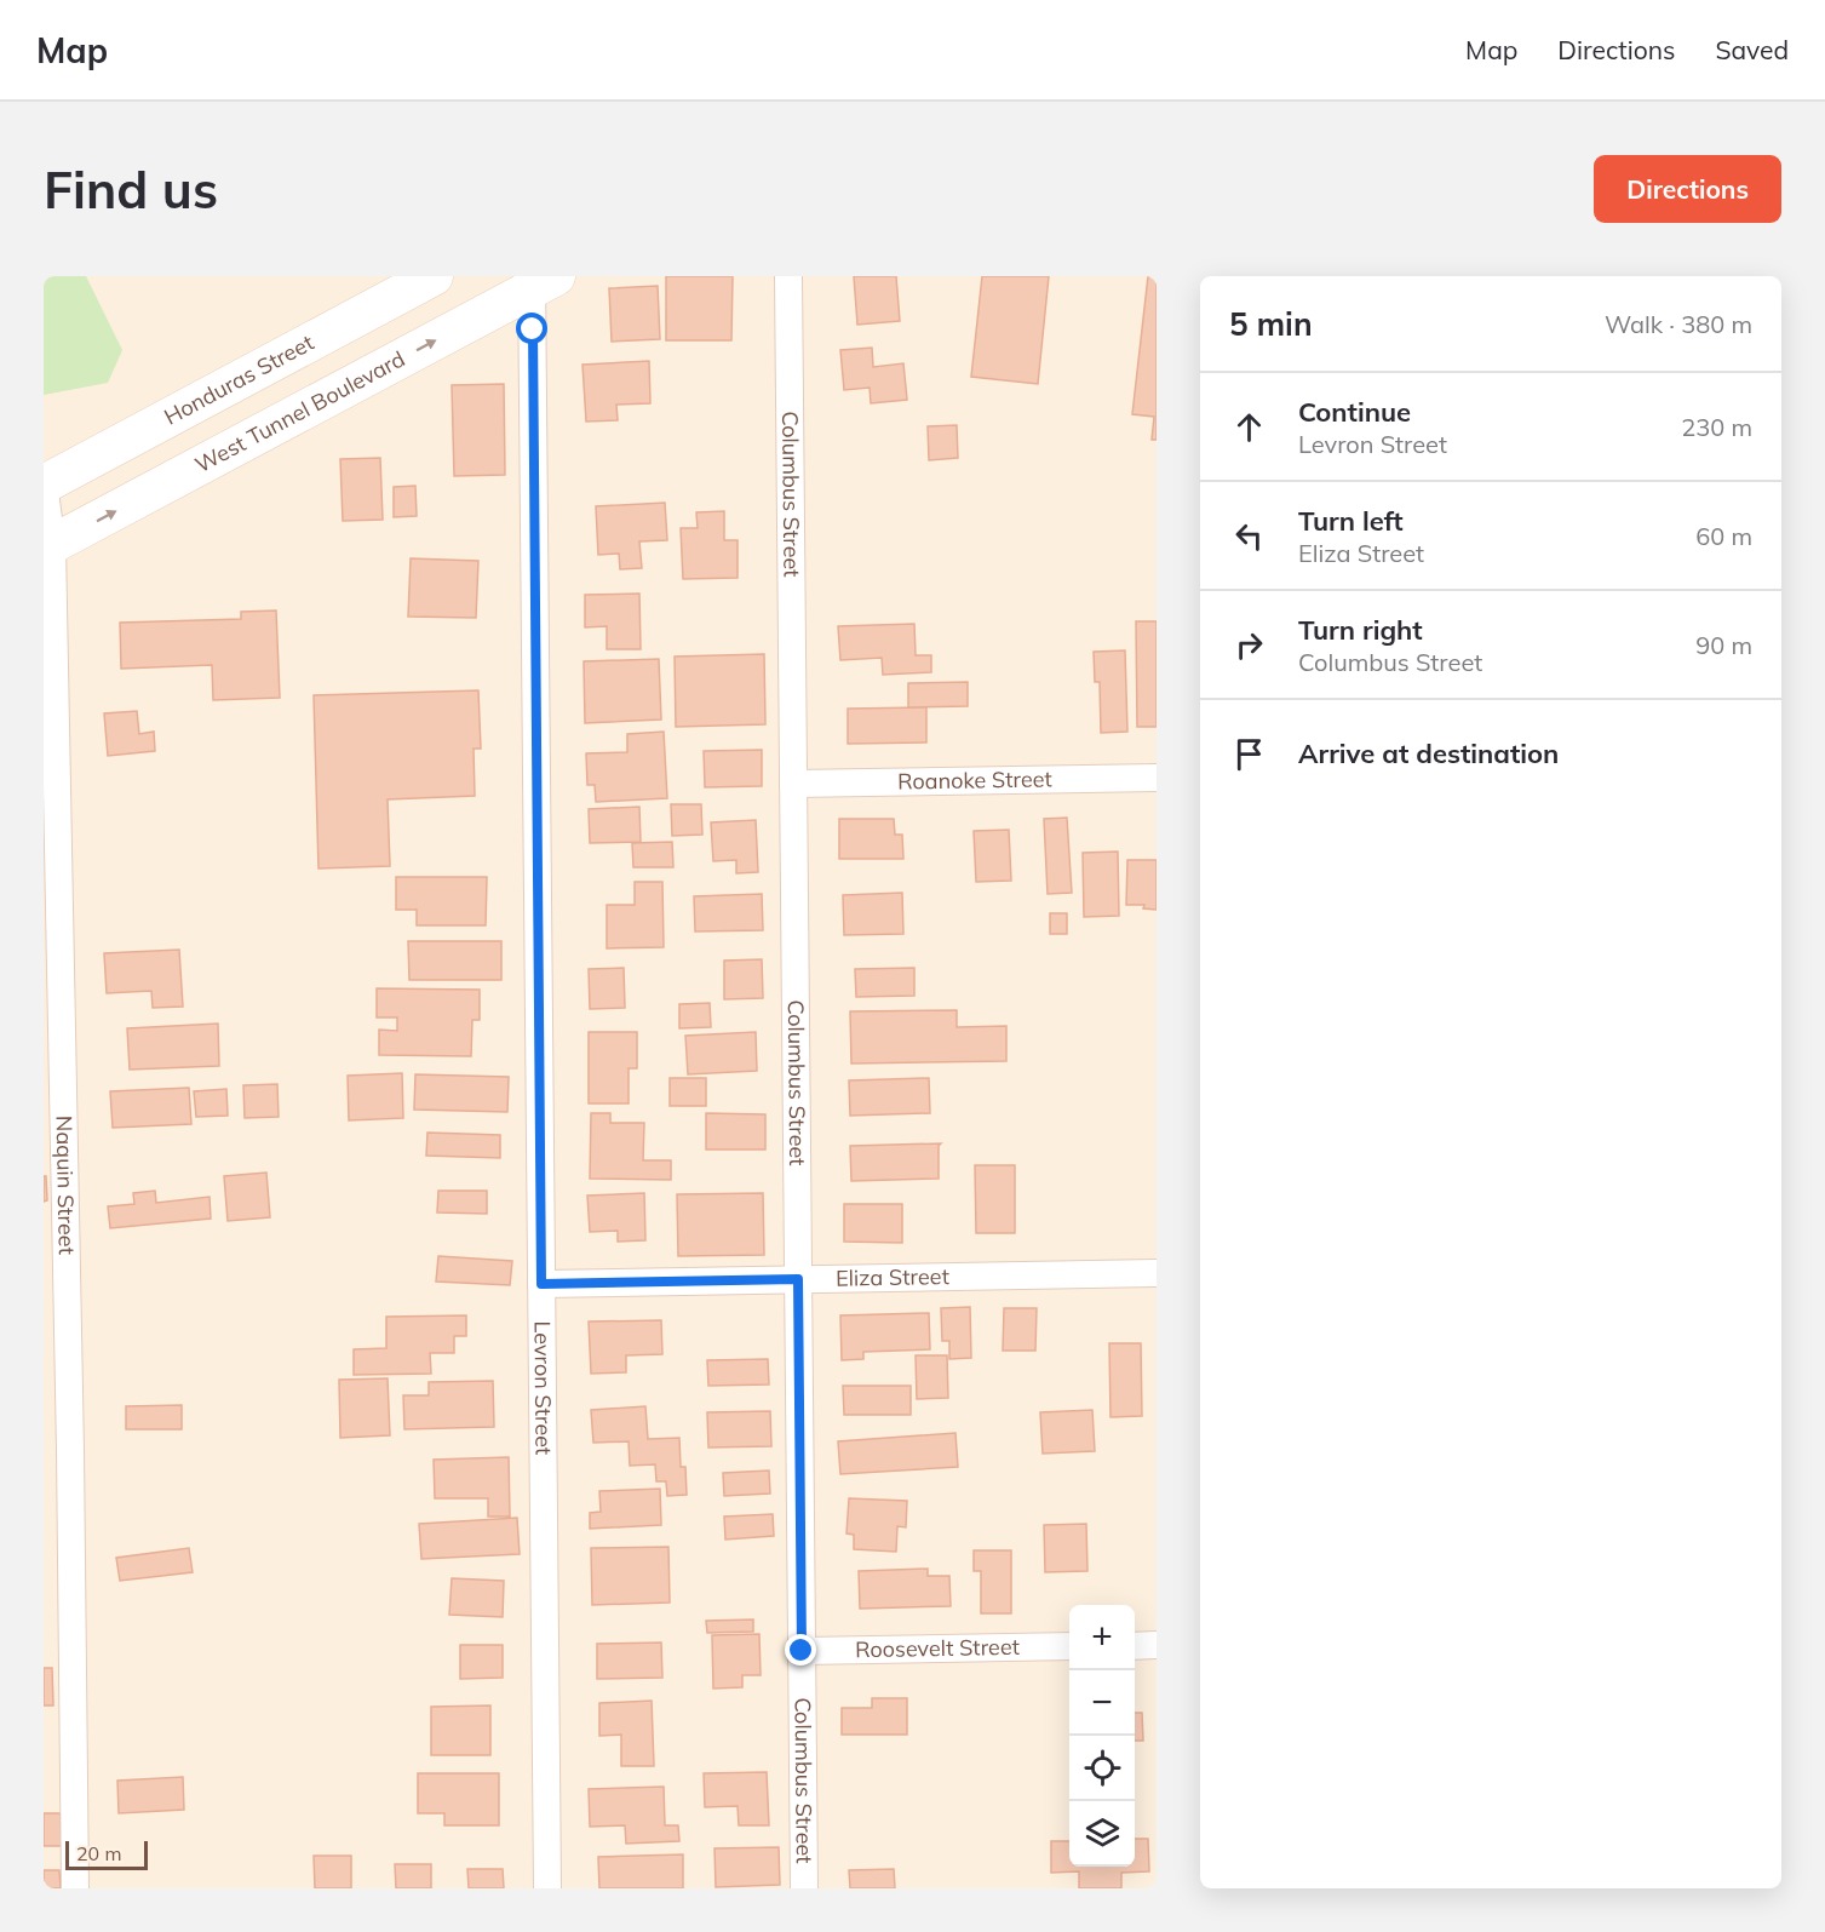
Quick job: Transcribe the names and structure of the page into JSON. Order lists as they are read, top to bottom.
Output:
{
  "streets": {
    "main road": ["Honduras Street", "West Tunnel Boulevard"],
    "street": [
      "Columbus Street",
      "Roanoke Street",
      "Naquin Street",
      "Eliza Street",
      "Levron Street",
      "Roosevelt Street"
    ]
  },
  "crossings": [
    ["Honduras Street", "Naquin Street"],
    ["West Tunnel Boulevard", "Naquin Street"],
    ["West Tunnel Boulevard", "Levron Street"],
    ["Columbus Street", "Roanoke Street"],
    ["Columbus Street", "Eliza Street"],
    ["Columbus Street", "Roosevelt Street"],
    ["Eliza Street", "Levron Street"]
  ],
  "one_way": ["West Tunnel Boulevard"],
  "scale_bar": "20 m",
  "page": {
    "header": "Map",
    "nav": ["Map", "Directions", "Saved"],
    "buttons": "Directions",
    "title": "Find us",
    "heading": ["5 min", "Walk · 380 m"],
    "list": [
      ["Continue", "Levron Street", "230 m"],
      ["Turn left", "Eliza Street", "60 m"],
      ["Turn right", "Columbus Street", "90 m"],
      "Arrive at destination"
    ],
    "map_buttons": ["+", "−"],
    "scale": "20 m"
  }
}
